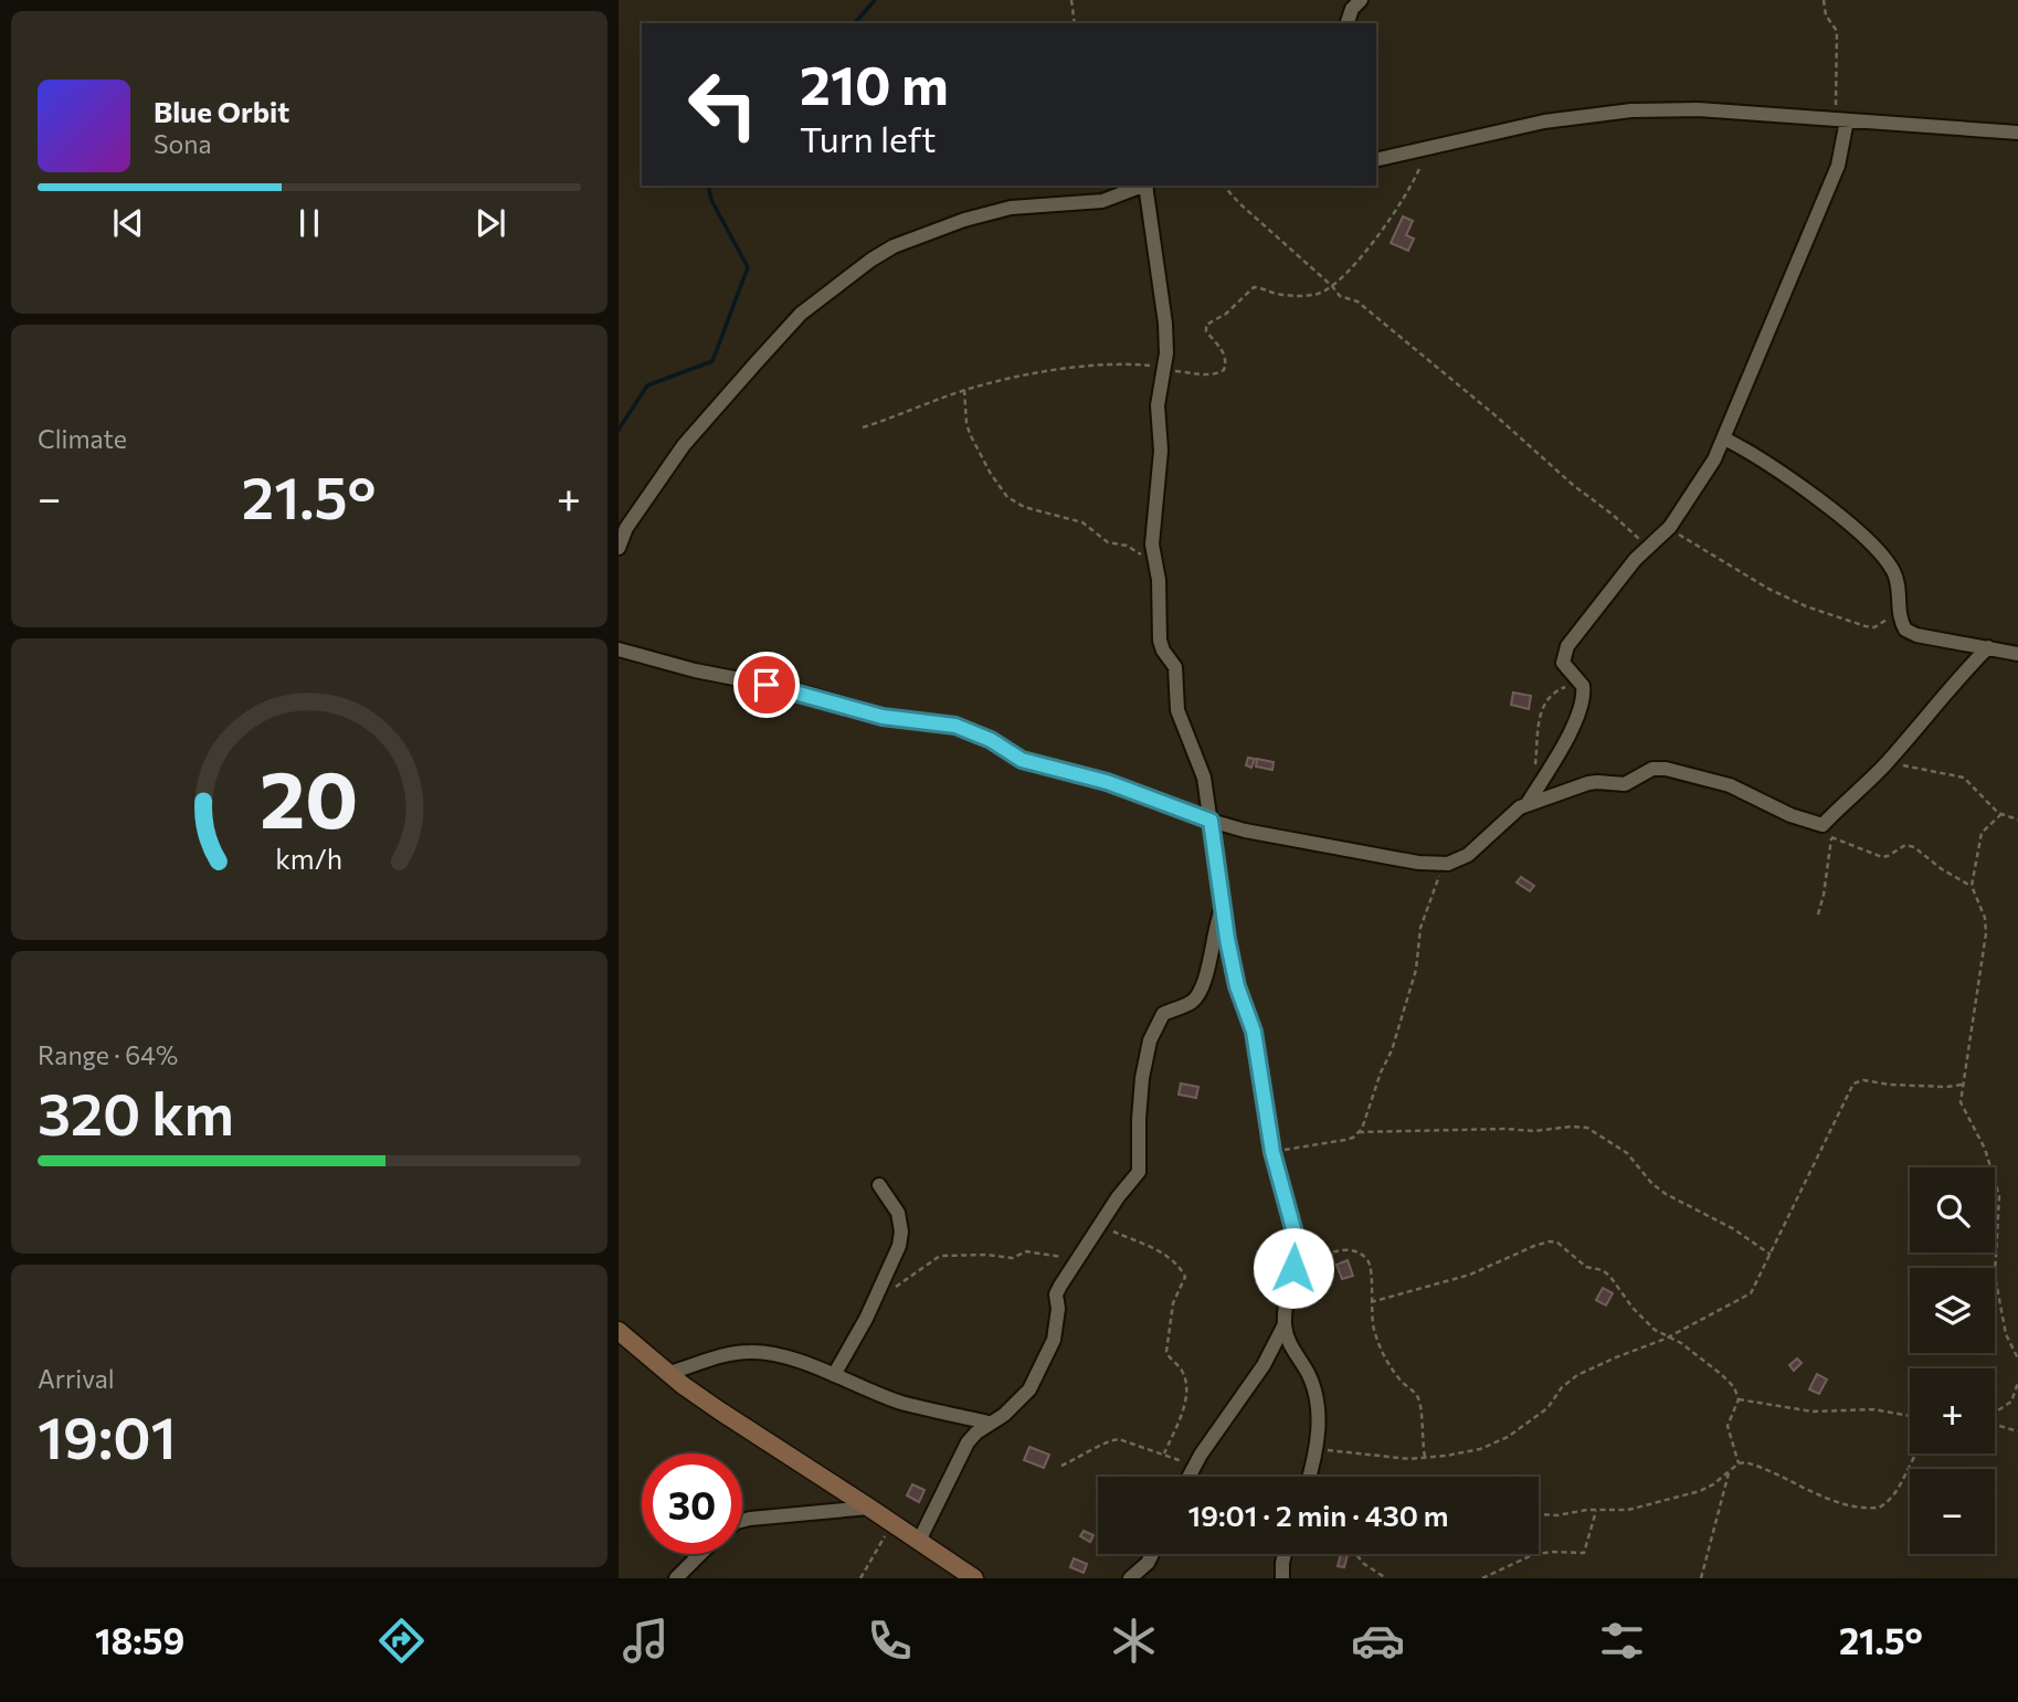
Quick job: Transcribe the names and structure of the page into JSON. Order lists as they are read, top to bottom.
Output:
{
  "page": {
    "turn": ["210 m", "Turn left"],
    "song": ["Blue Orbit", "Sona"],
    "tile": [
      "Climate",
      ["Range · 64%", "320 km"],
      ["Arrival", "19:01"]
    ],
    "heat": ["−", "21.5°", "+"],
    "map_buttons": ["+", "−"],
    "limit": "30",
    "trip": "19:01 · 2 min · 430 m",
    "tabs": ["18:59", "21.5°"],
    "gauge": ["20", "km/h"]
  }
}
